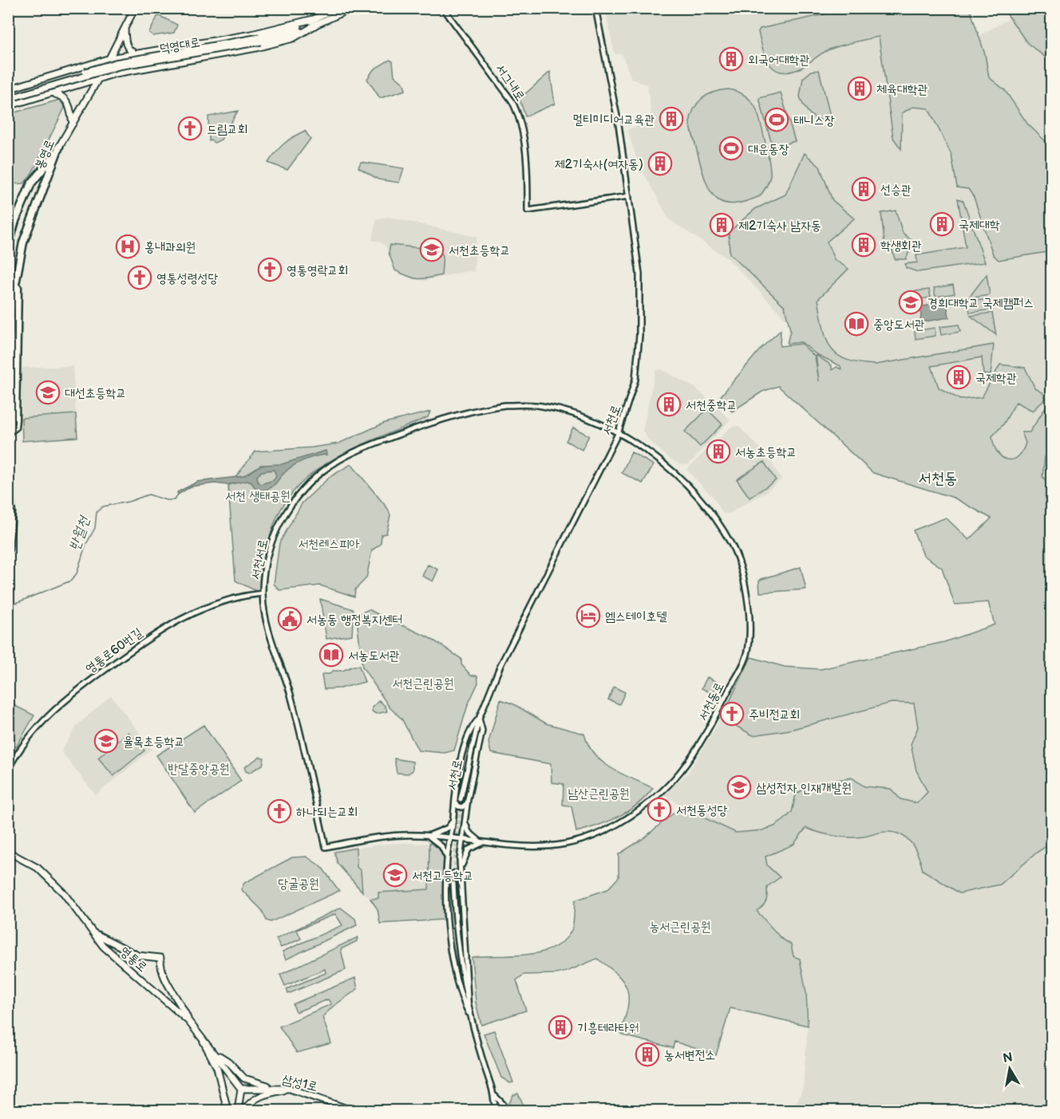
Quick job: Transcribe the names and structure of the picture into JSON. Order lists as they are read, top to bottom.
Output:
{
  "streets": {
    "highway": ["봉영로"],
    "main road": ["덕영대로", "영통로", "삼성1로"],
    "street": [
      "서그내로",
      "서천로",
      "서천서로",
      "영통로60번길",
      "서천동로"
    ]
  },
  "crossings": [
    ["서그내로", "서천로"],
    ["서천로", "서천서로"],
    ["서천로", "서천동로"],
    ["서천서로", "영통로60번길"],
    ["서천서로", "서천동로"],
    ["영통로", "삼성1로"]
  ],
  "districts": ["서천동"],
  "water": ["반월천"],
  "parks": [
    "서천 생태공원",
    "서천레스피아",
    "서천근린공원",
    "반달중앙공원",
    "남산근린공원",
    "당굴공원",
    "농서근린공원"
  ],
  "places": {
    "building": [
      "외국어대학관",
      "체육대학관",
      "멀티미디어교육관",
      "제2기숙사(여자동)",
      "선승관",
      "국제대학",
      "제2기숙사 남자동",
      "학생회관",
      "국제학관",
      "서천중학교",
      "서농초등학교",
      "기흥테라타워",
      "농서변전소"
    ],
    "sports": ["태니스장", "대운동장"],
    "church": [
      "드림교회",
      "영통영락교회",
      "영통성령성당",
      "주비전교회",
      "서천동성당",
      "하나되는교회"
    ],
    "hospital": ["홍내과의원"],
    "school or university": [
      "서천초등학교",
      "경희대학교 국제캠퍼스",
      "대선초등학교",
      "율목초등학교",
      "삼성전자 인재개발원",
      "서천고등학교"
    ],
    "library": ["중앙도서관", "서농도서관"],
    "hotel": ["엠스테이호텔"],
    "public building": ["서농동 행정복지센터"]
  },
  "north": "top"
}
